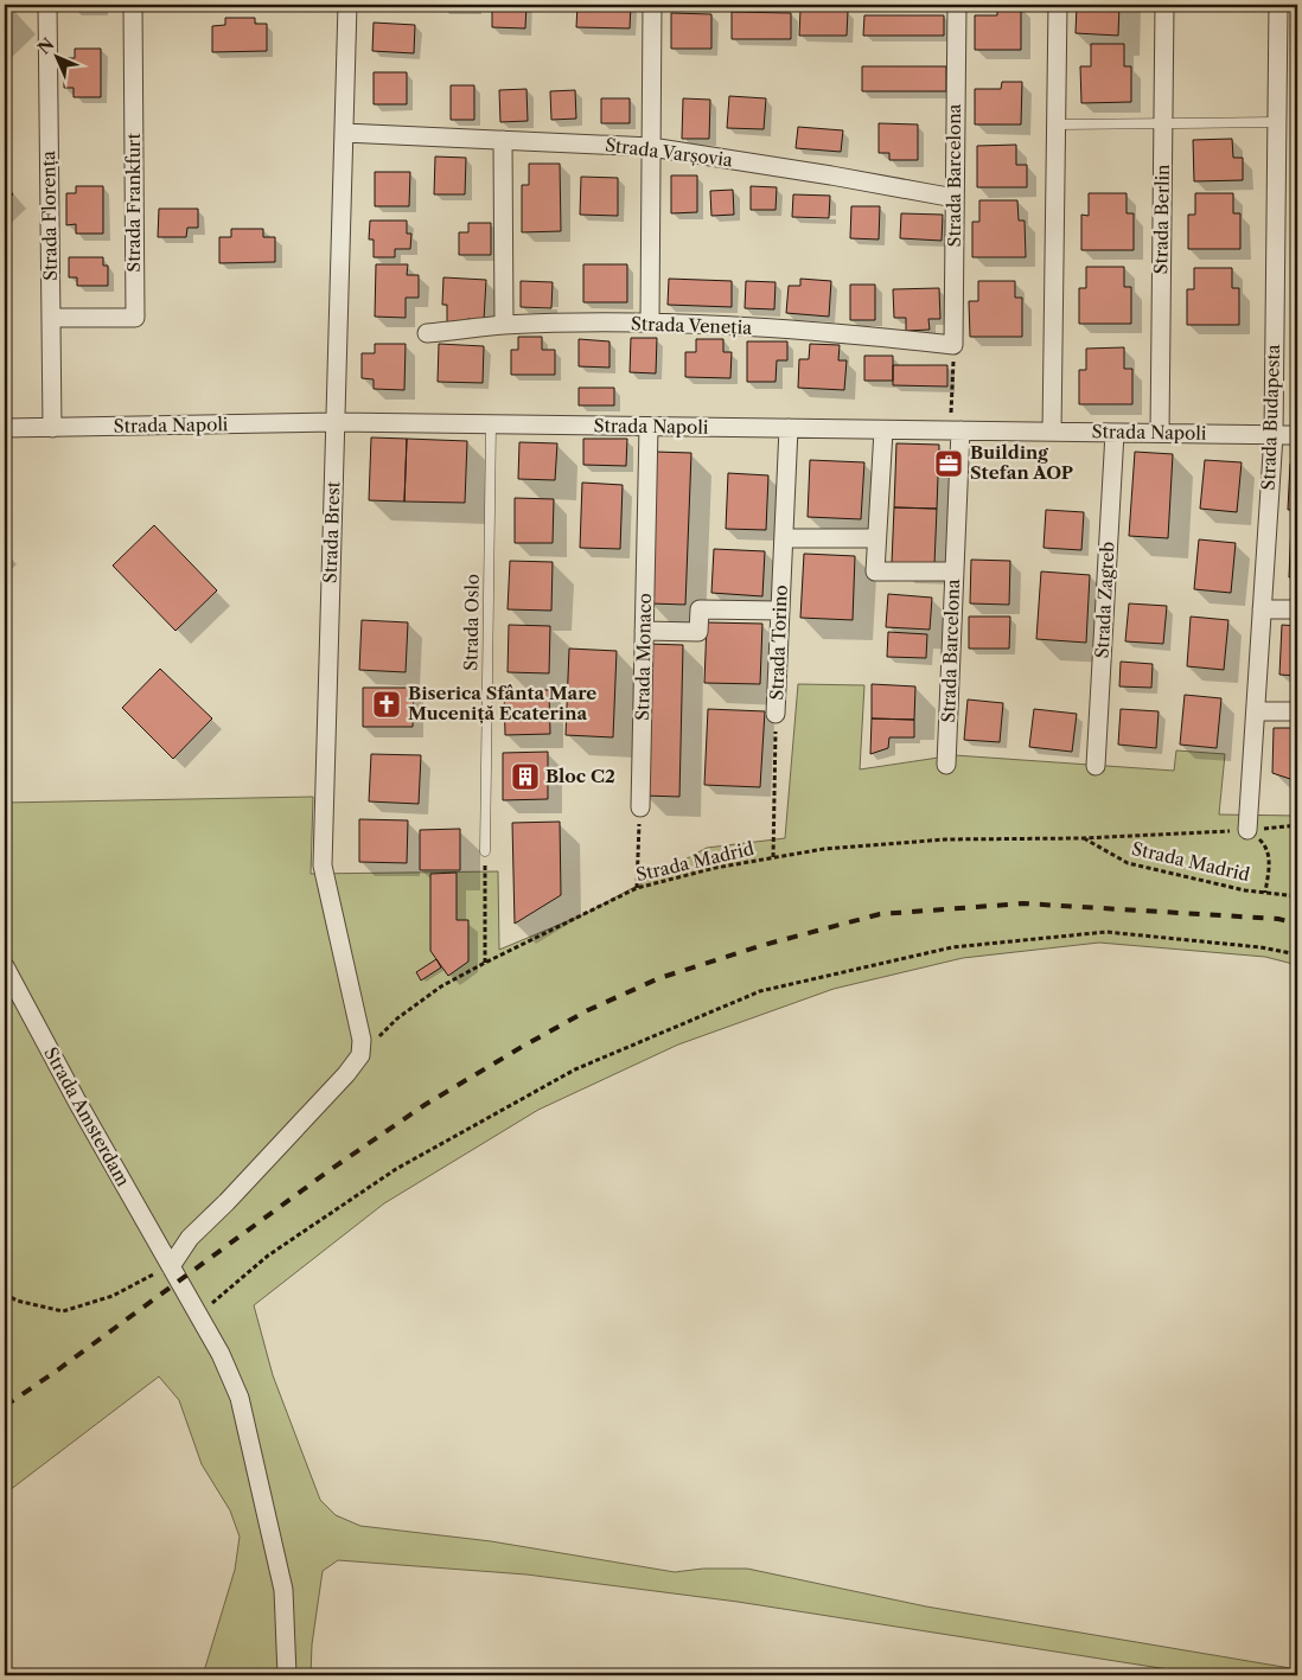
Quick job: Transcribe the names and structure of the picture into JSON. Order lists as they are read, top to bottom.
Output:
{
  "streets": {
    "street": [
      "Strada Varșovia",
      "Strada Barcelona",
      "Strada Frankfurt",
      "Strada Florența",
      "Strada Berlin",
      "Strada Veneția",
      "Strada Budapesta",
      "Strada Napoli",
      "Strada Brest",
      "Strada Zagreb",
      "Strada Torino",
      "Strada Monaco",
      "Strada Amsterdam"
    ],
    "lane": ["Strada Oslo"],
    "path": ["Strada Madrid"]
  },
  "crossings": [
    ["Strada Varșovia", "Strada Barcelona"],
    ["Strada Varșovia", "Strada Brest"],
    ["Strada Barcelona", "Strada Veneția"],
    ["Strada Barcelona", "Strada Napoli"],
    ["Strada Frankfurt", "Strada Florența"],
    ["Strada Florența", "Strada Napoli"],
    ["Strada Berlin", "Strada Napoli"],
    ["Strada Budapesta", "Strada Napoli"],
    ["Strada Budapesta", "Strada Madrid"],
    ["Strada Napoli", "Strada Brest"],
    ["Strada Napoli", "Strada Zagreb"],
    ["Strada Napoli", "Strada Oslo"],
    ["Strada Napoli", "Strada Torino"],
    ["Strada Napoli", "Strada Monaco"],
    ["Strada Brest", "Strada Madrid"],
    ["Strada Torino", "Strada Madrid"]
  ],
  "places": {
    "office": ["Building Stefan AOP"],
    "church": ["Biserica Sfânta Mare Muceniță Ecaterina"],
    "building": ["Bloc C2"]
  },
  "north": "top left"
}
